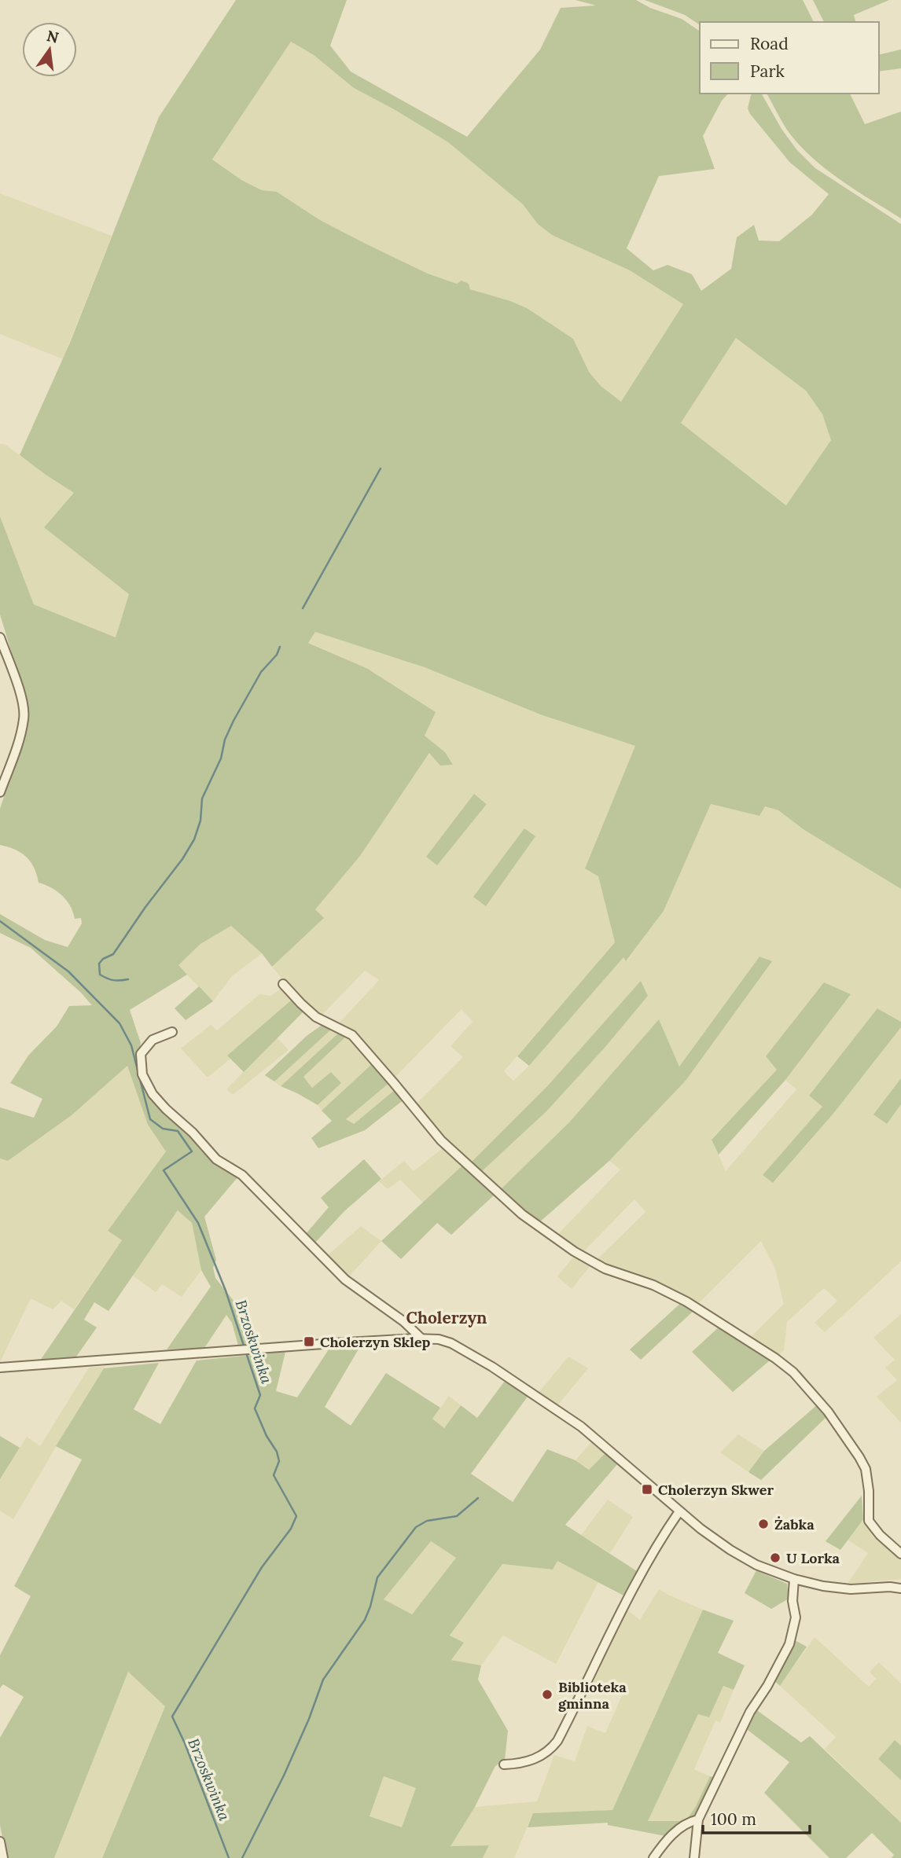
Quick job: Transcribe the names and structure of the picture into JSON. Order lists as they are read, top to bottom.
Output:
{
  "districts": ["Cholerzyn"],
  "water": ["Brzoskwinka"],
  "places": {
    "transit": ["Cholerzyn Sklep", "Cholerzyn Skwer"],
    "other": ["Żabka", "U Lorka", "Biblioteka gminna"]
  },
  "legend": ["Road", "Park"],
  "scale_bar": "100 m",
  "north": "top"
}
